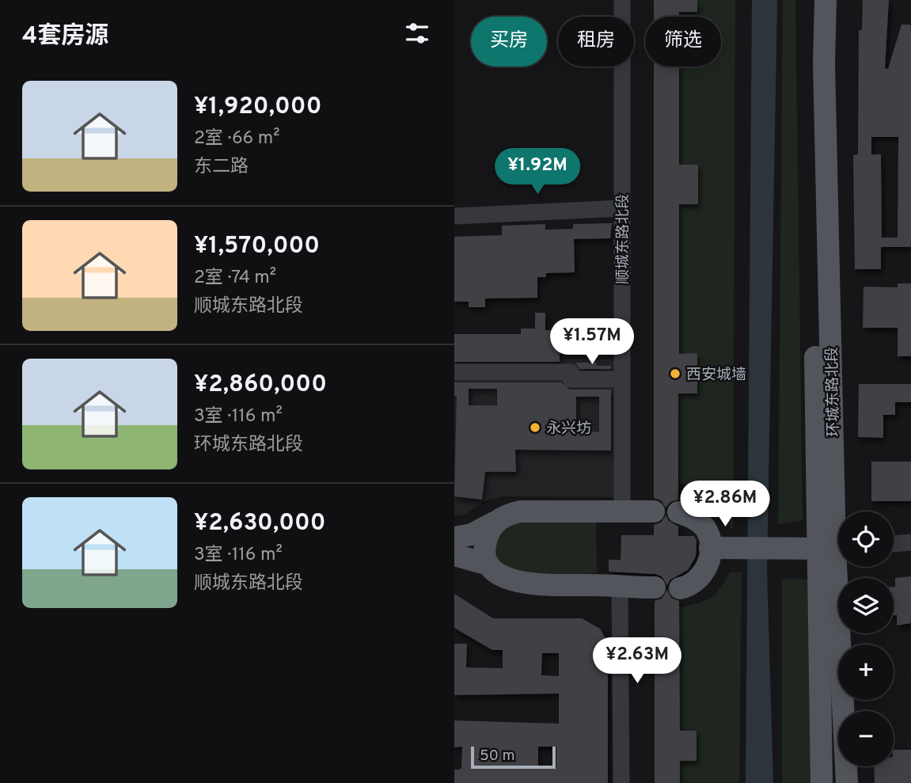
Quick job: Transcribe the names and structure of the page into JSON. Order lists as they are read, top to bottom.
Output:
{
  "streets": {
    "main road": ["环城东路北段"],
    "street": ["顺城东路北段"]
  },
  "places": ["西安城墙", "永兴坊"],
  "scale_bar": "50 m",
  "page": {
    "heading": "4套房源",
    "chip": ["买房", "租房", "筛选"],
    "list": [
      {
        "name": "¥1,920,000",
        "note": "2室 · 66 m² · 东二路"
      },
      {
        "name": "¥1,570,000",
        "note": "2室 · 74 m² · 顺城东路北段"
      },
      {
        "name": "¥2,860,000",
        "note": "3室 · 116 m² · 环城东路北段"
      },
      {
        "name": "¥2,630,000",
        "note": "3室 · 116 m² · 顺城东路北段"
      }
    ],
    "price": [
      "¥1.92M",
      "¥1.57M",
      "¥2.86M",
      "¥2.63M"
    ],
    "map_buttons": ["+", "−"],
    "scale": "50 m"
  }
}
